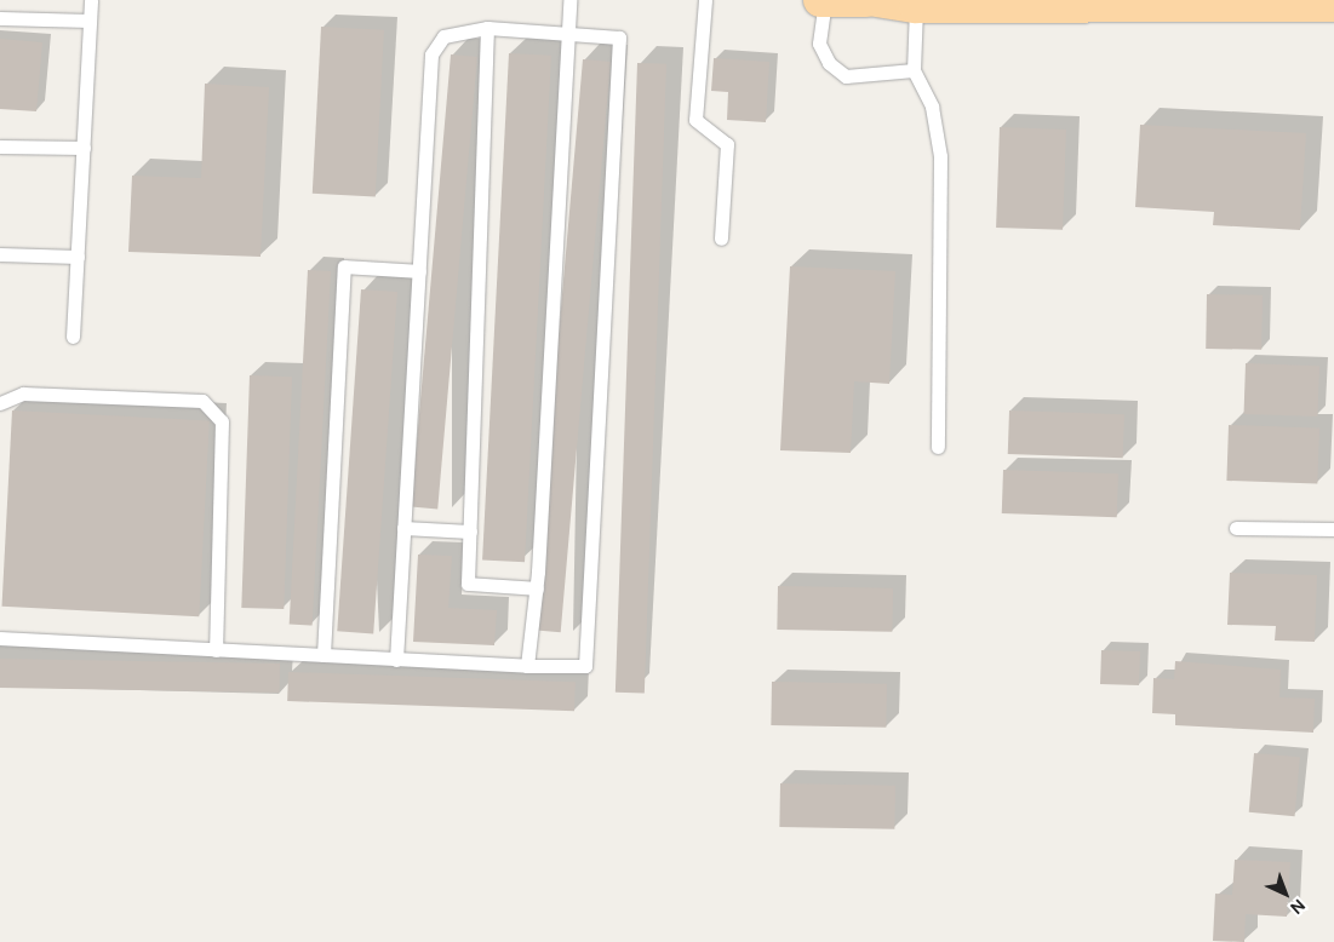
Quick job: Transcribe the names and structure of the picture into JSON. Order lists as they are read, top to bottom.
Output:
{
  "north": "bottom right"
}
